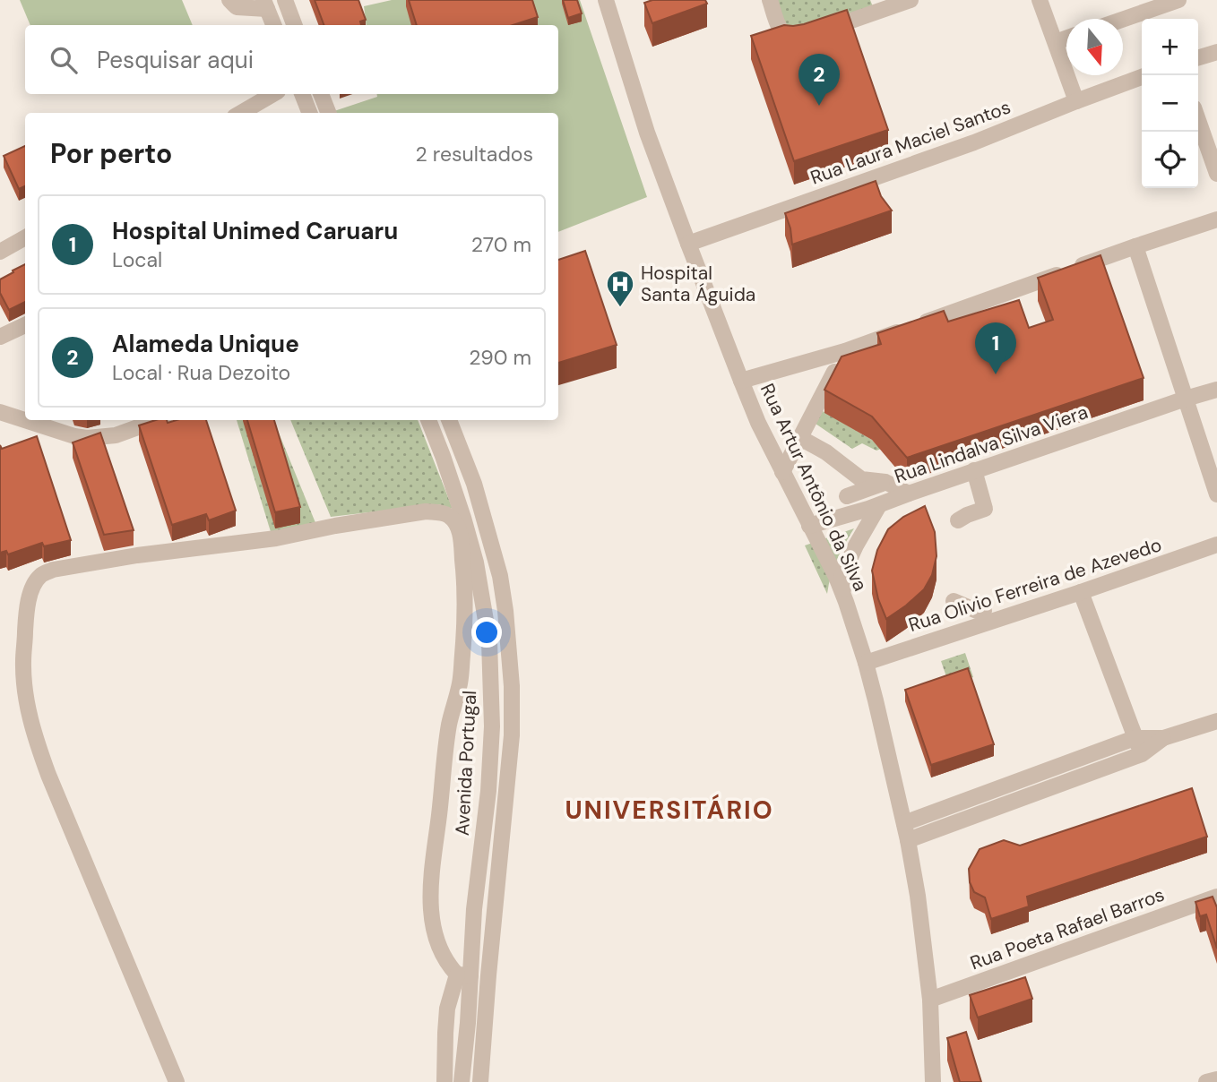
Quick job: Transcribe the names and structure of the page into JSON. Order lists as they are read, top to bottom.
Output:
{
  "streets": {
    "street": [
      "Rua Laura Maciel Santos",
      "Rua Lindalva Silva Viera",
      "Rua Artur Antônio da Silva",
      "Rua Olivio Ferreira de Azevedo",
      "Avenida Portugal",
      "Rua Poeta Rafael Barros"
    ]
  },
  "crossings": [
    ["Rua Laura Maciel Santos", "Rua Artur Antônio da Silva"],
    ["Rua Lindalva Silva Viera", "Rua Artur Antônio da Silva"],
    ["Rua Artur Antônio da Silva", "Rua Olivio Ferreira de Azevedo"],
    ["Rua Artur Antônio da Silva", "Rua Poeta Rafael Barros"]
  ],
  "districts": ["UNIVERSITÁRIO"],
  "places": {
    "hospital": ["Hospital Santa Águida"]
  },
  "north": "bottom",
  "page": {
    "map_buttons": ["+", "−"],
    "search": "Pesquisar aqui",
    "pins": ["2", "1"],
    "heading": ["Por perto", "2 resultados"],
    "list": [
      {
        "mark": "1",
        "name": "Hospital Unimed Caruaru",
        "note": "Local",
        "value": "270 m"
      },
      {
        "mark": "2",
        "name": "Alameda Unique",
        "note": "Local · Rua Dezoito",
        "value": "290 m"
      }
    ]
  }
}
